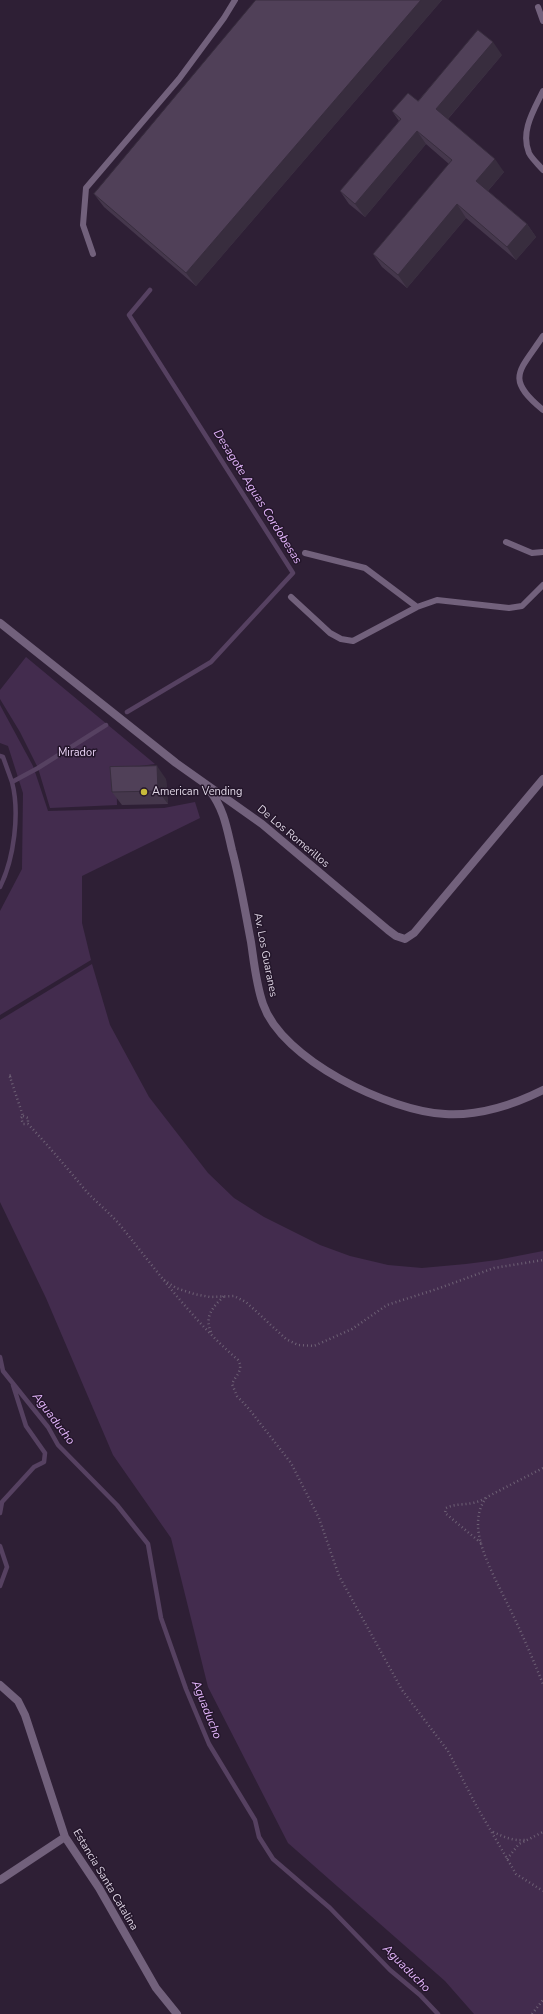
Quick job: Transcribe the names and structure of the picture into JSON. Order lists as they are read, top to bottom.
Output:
{
  "streets": {
    "street": ["De Los Romerillos", "Av. Los Guaranes", "Estancia Santa Catalina"]
  },
  "crossings": [
    ["De Los Romerillos", "Av. Los Guaranes"]
  ],
  "water": ["Desagote Aguas Cordobesas", "Aguaducho"],
  "parks": ["Mirador"],
  "places": ["American Vending"]
}
